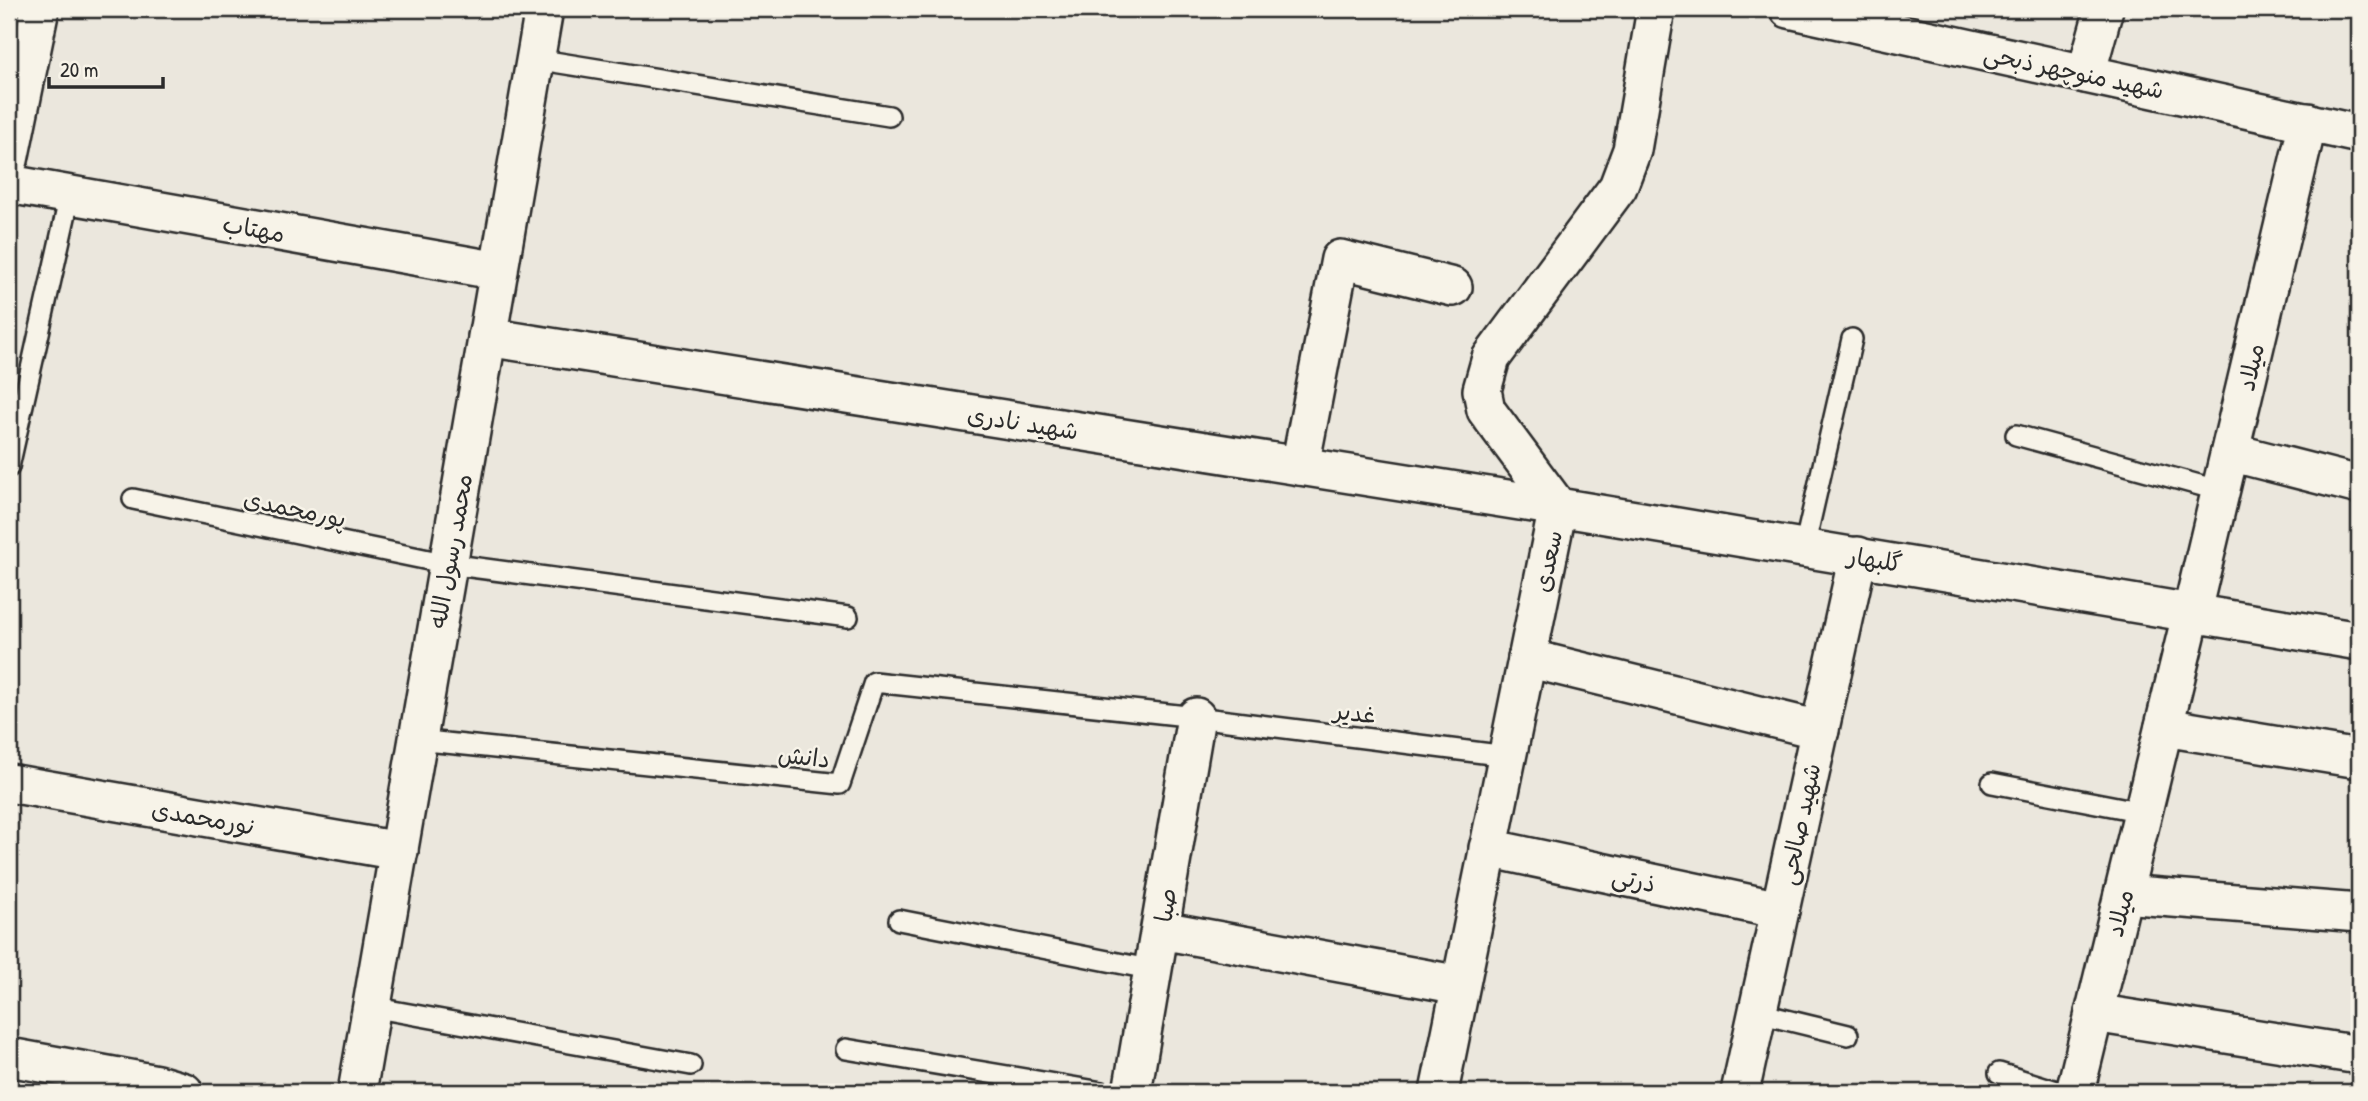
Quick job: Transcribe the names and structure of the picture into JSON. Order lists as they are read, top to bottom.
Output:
{
  "streets": {
    "street": [
      "شهید منوچهر ذبحی",
      "مهتاب",
      "میلاد",
      "شهید نادری",
      "محمد رسول الله",
      "گلبهار",
      "سعدی",
      "نورمحمدی",
      "شهید صالحی",
      "ذرتی",
      "صبا"
    ],
    "lane": ["پورمحمدی", "غدیر", "دانش"]
  },
  "crossings": [
    ["شهید منوچهر ذبحی", "میلاد"],
    ["مهتاب", "محمد رسول الله"],
    ["میلاد", "گلبهار"],
    ["شهید نادری", "محمد رسول الله"],
    ["شهید نادری", "گلبهار"],
    ["شهید نادری", "سعدی"],
    ["پورمحمدی", "محمد رسول الله"],
    ["محمد رسول الله", "دانش"],
    ["محمد رسول الله", "نورمحمدی"],
    ["گلبهار", "سعدی"],
    ["گلبهار", "شهید صالحی"],
    ["سعدی", "غدیر"],
    ["سعدی", "ذرتی"],
    ["غدیر", "دانش"],
    ["غدیر", "صبا"],
    ["دانش", "صبا"],
    ["شهید صالحی", "ذرتی"]
  ],
  "scale_bar": "20 m"
}
